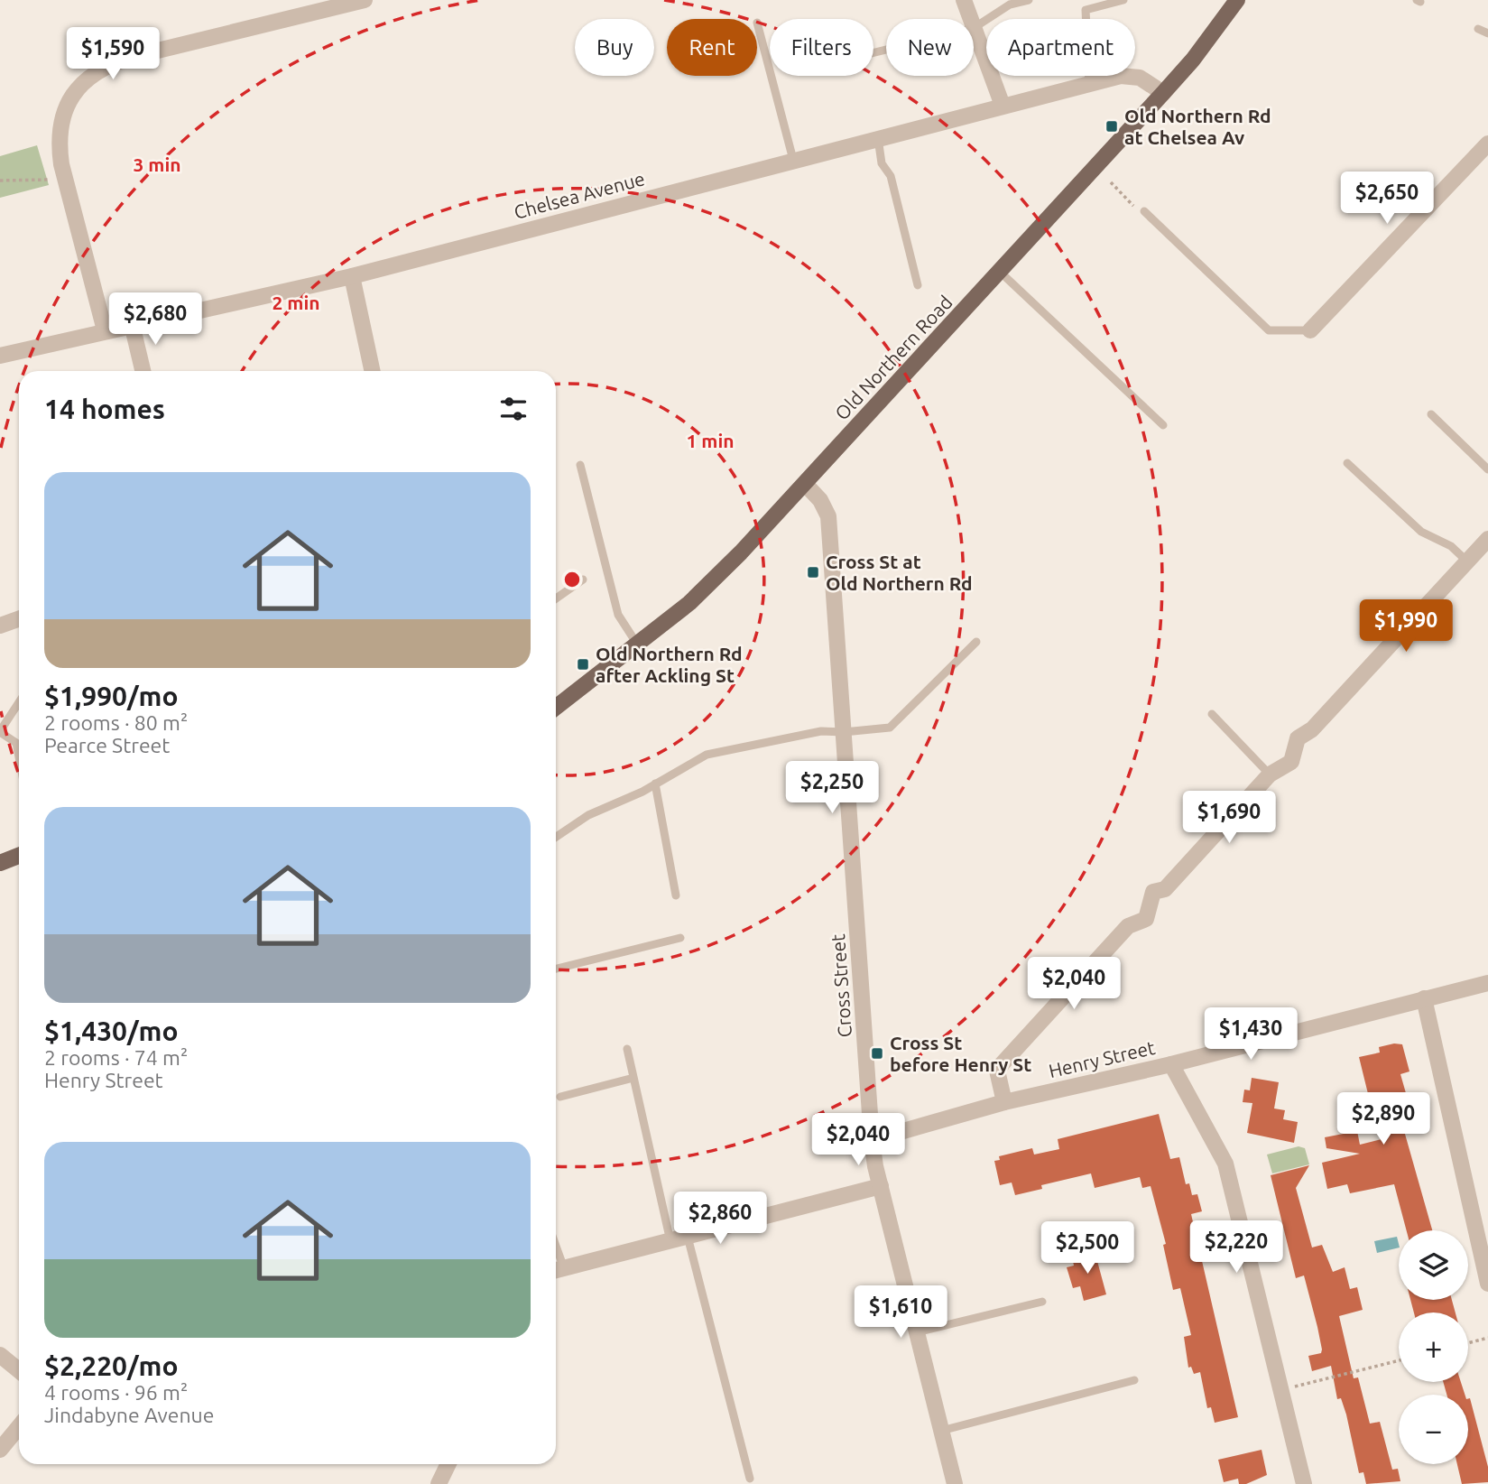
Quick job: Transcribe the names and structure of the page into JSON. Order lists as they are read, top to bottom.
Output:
{
  "streets": {
    "main road": ["Old Northern Road"],
    "street": ["Chelsea Avenue", "Cross Street", "Henry Street"]
  },
  "crossings": [
    ["Chelsea Avenue", "Old Northern Road"],
    ["Old Northern Road", "Cross Street"],
    ["Cross Street", "Henry Street"]
  ],
  "places": {
    "transit": [
      "Old Northern Rd at Chelsea Av",
      "Cross St at Old Northern Rd",
      "Old Northern Rd after Ackling St",
      "Cross St before Henry St"
    ]
  },
  "page": {
    "chip": [
      "Buy",
      "Rent",
      "Filters",
      "New",
      "Apartment"
    ],
    "price": [
      "$1,590",
      "$2,650",
      "$2,680",
      "$1,990",
      "$2,250",
      "$1,690",
      "$2,040",
      "$1,430",
      "$2,890",
      "$2,040",
      "$2,860",
      "$2,220",
      "$2,500",
      "$1,610"
    ],
    "heading": "14 homes",
    "list": [
      {
        "name": "$1,990/mo",
        "note": "2 rooms · 80 m² · Pearce Street"
      },
      {
        "name": "$1,430/mo",
        "note": "2 rooms · 74 m² · Henry Street"
      },
      {
        "name": "$2,220/mo",
        "note": "4 rooms · 96 m² · Jindabyne Avenue"
      }
    ],
    "map_buttons": ["+", "−"]
  },
  "rings": ["3 min", "2 min", "1 min"]
}
